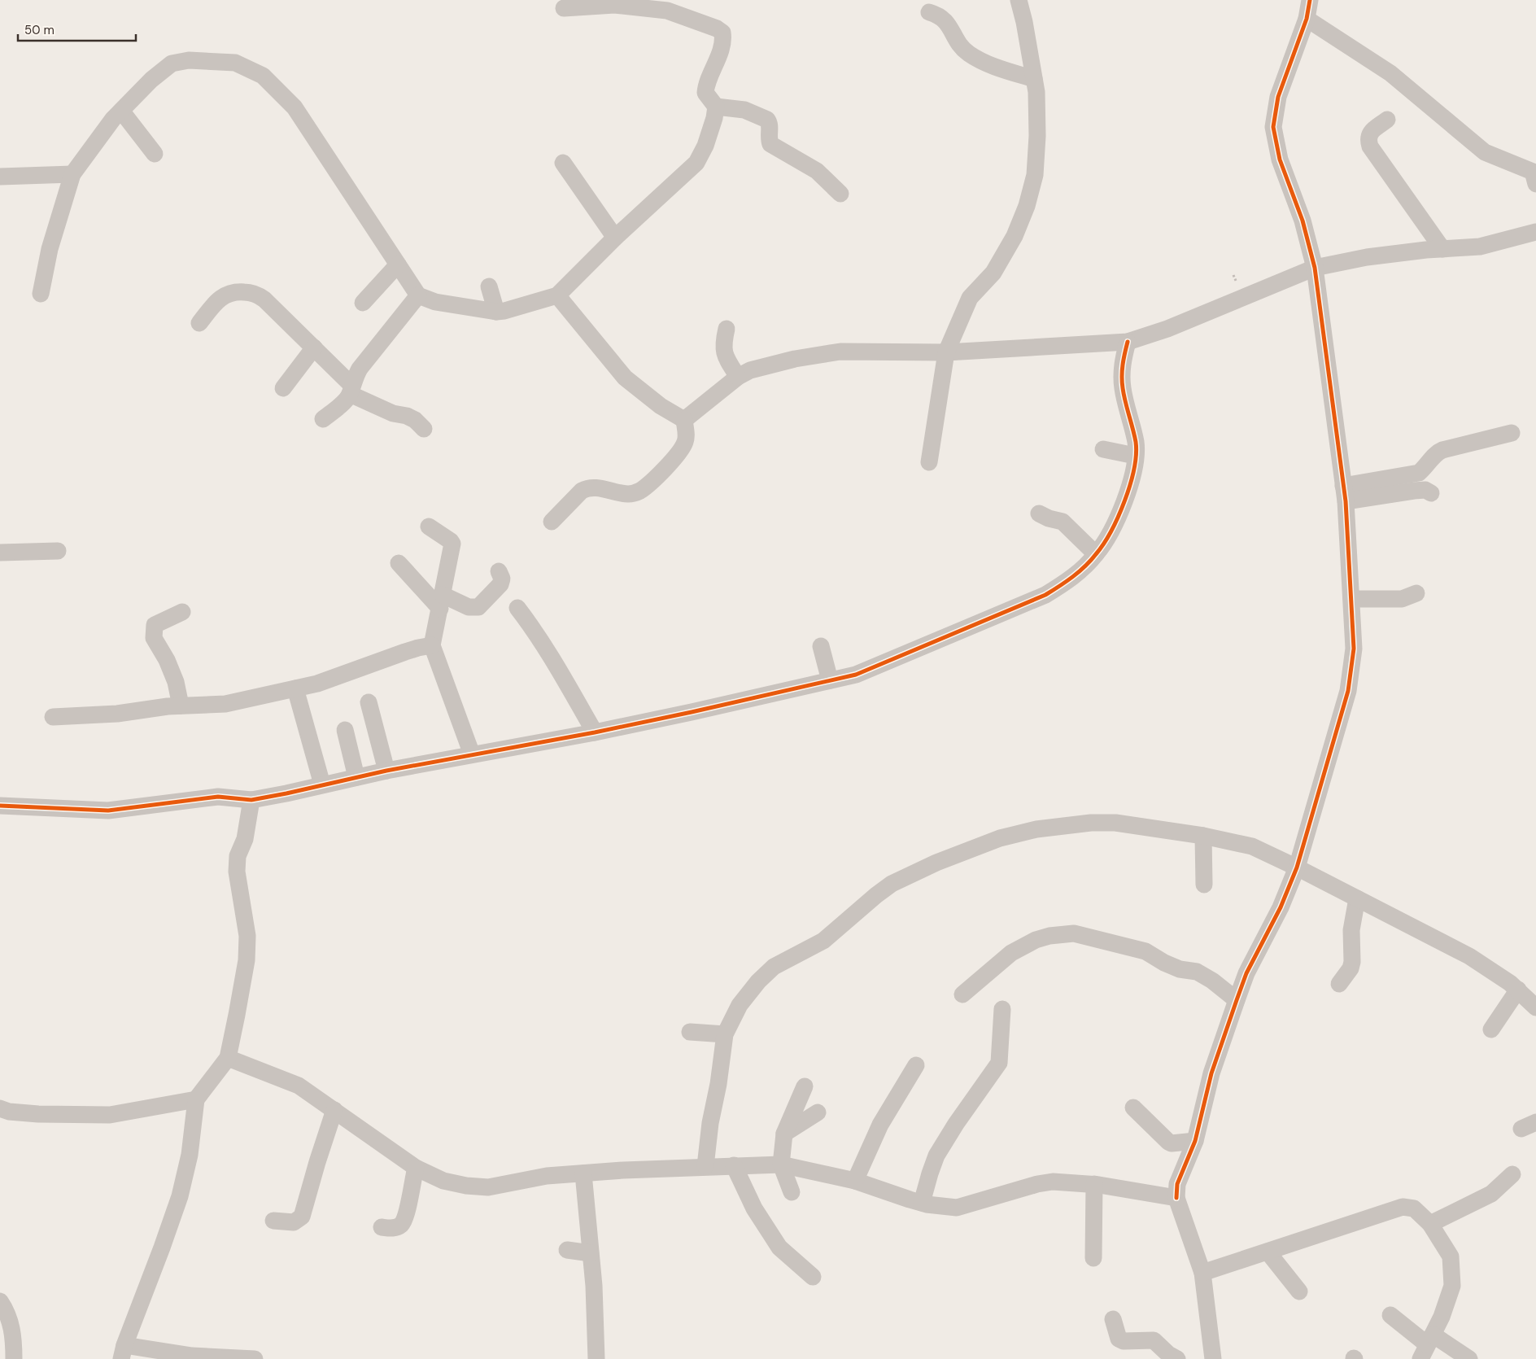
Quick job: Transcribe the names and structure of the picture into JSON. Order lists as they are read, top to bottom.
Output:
{
  "scale_bar": "50 m"
}
